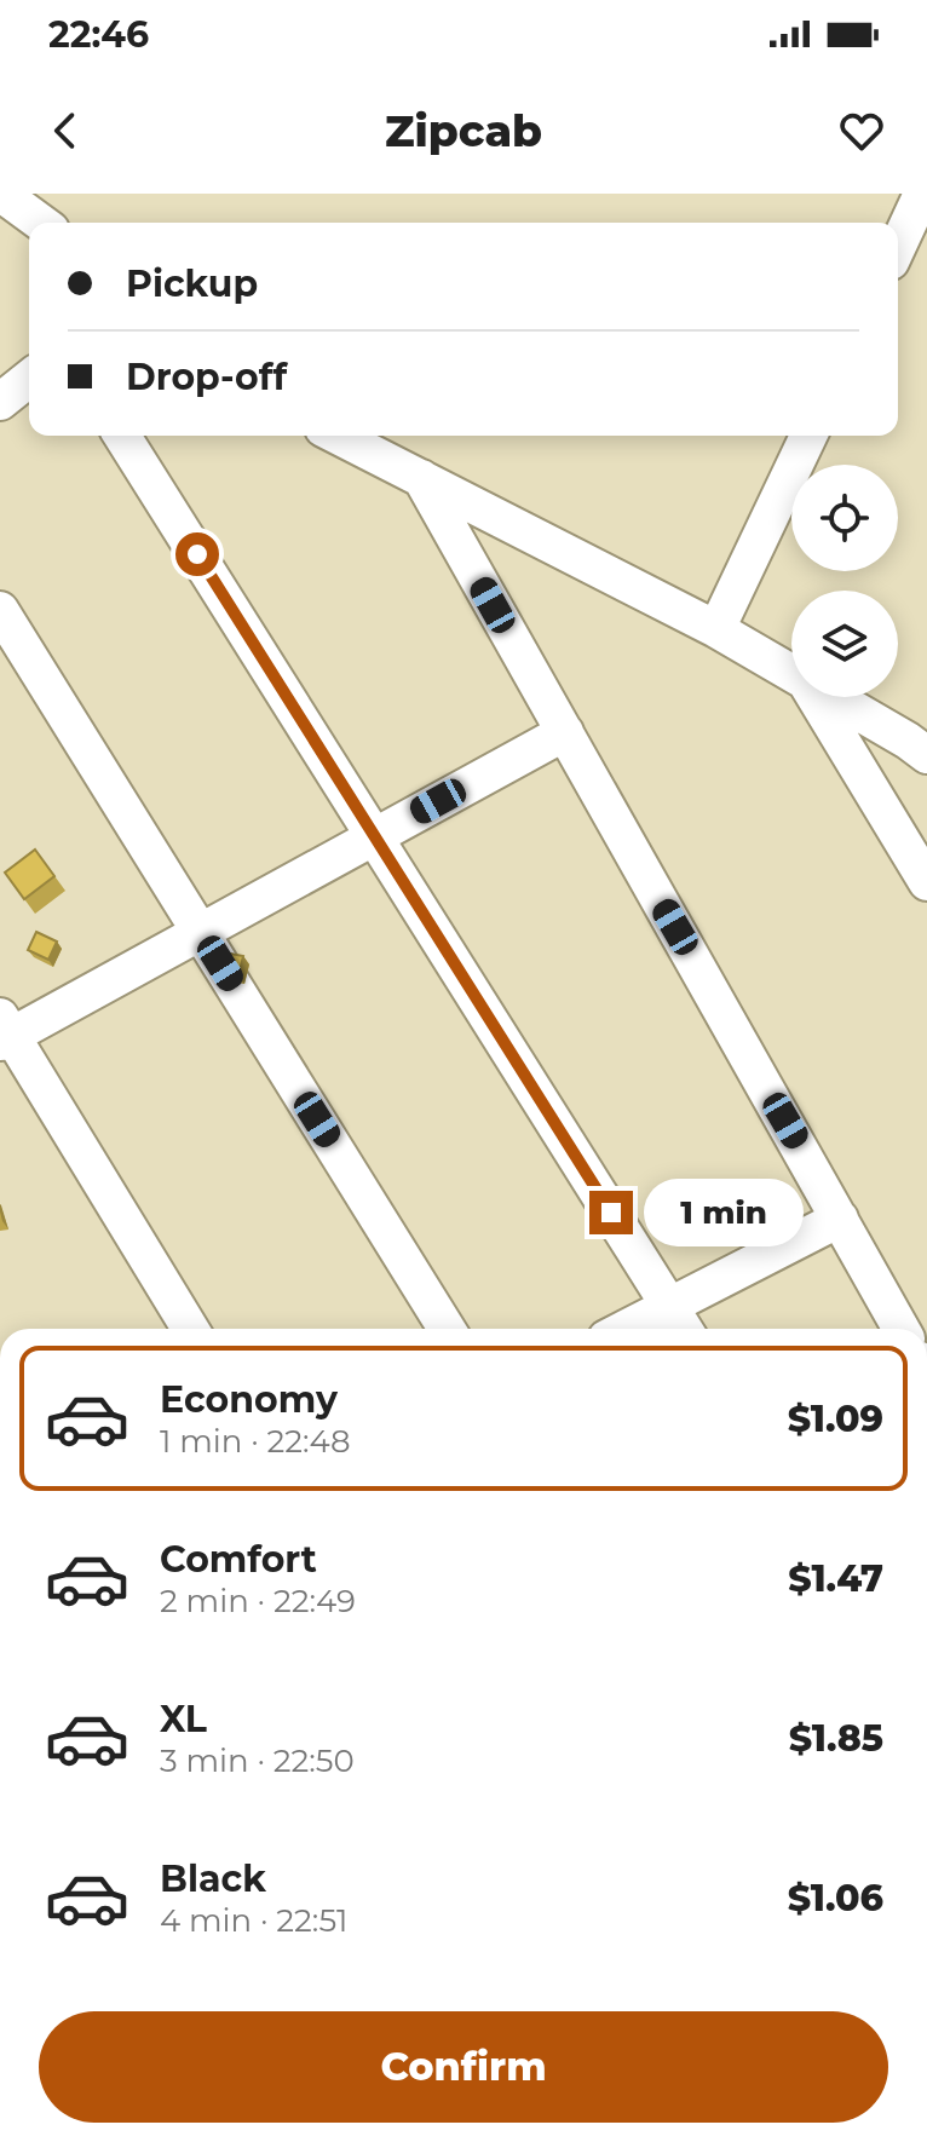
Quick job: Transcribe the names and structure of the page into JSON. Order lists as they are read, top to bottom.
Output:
{
  "page": {
    "status": "22:46",
    "header": "Zipcab",
    "banner": ["Pickup", "Drop-off"],
    "bubble": "1 min",
    "list": [
      {
        "name": "Economy",
        "note": "1 min · 22:48",
        "value": "$1.09"
      },
      {
        "name": "Comfort",
        "note": "2 min · 22:49",
        "value": "$1.47"
      },
      {
        "name": "XL",
        "note": "3 min · 22:50",
        "value": "$1.85"
      },
      {
        "name": "Black",
        "note": "4 min · 22:51",
        "value": "$1.06"
      }
    ],
    "buttons": "Confirm"
  }
}
